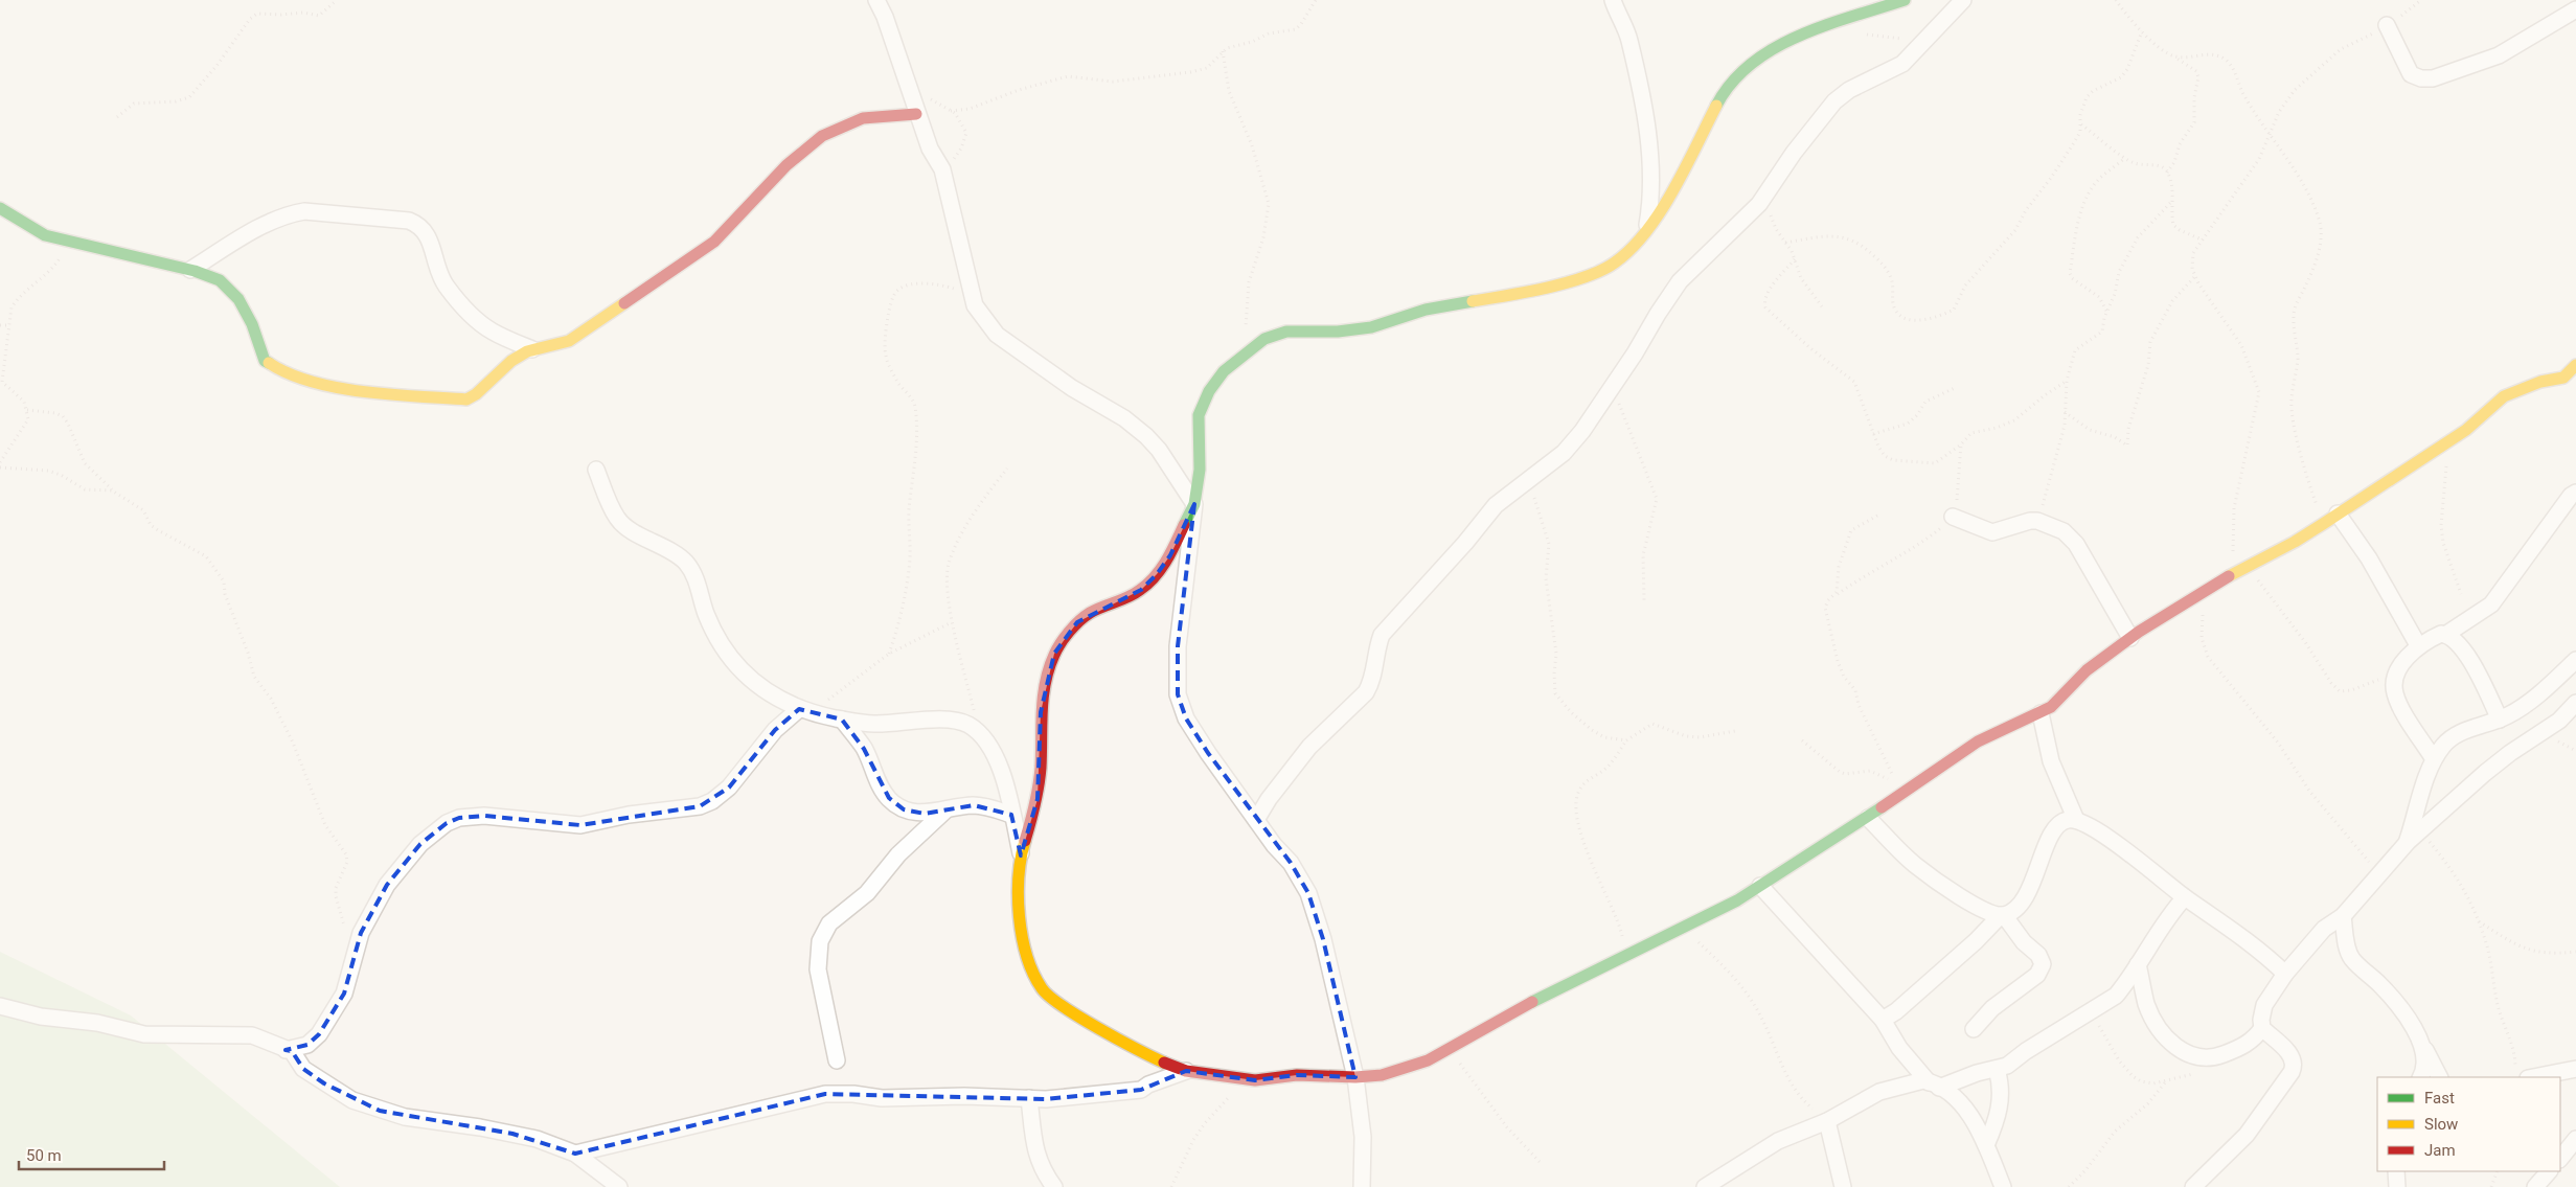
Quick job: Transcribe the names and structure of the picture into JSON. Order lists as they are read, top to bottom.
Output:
{
  "legend": ["Fast", "Slow", "Jam"],
  "scale_bar": "50 m"
}
